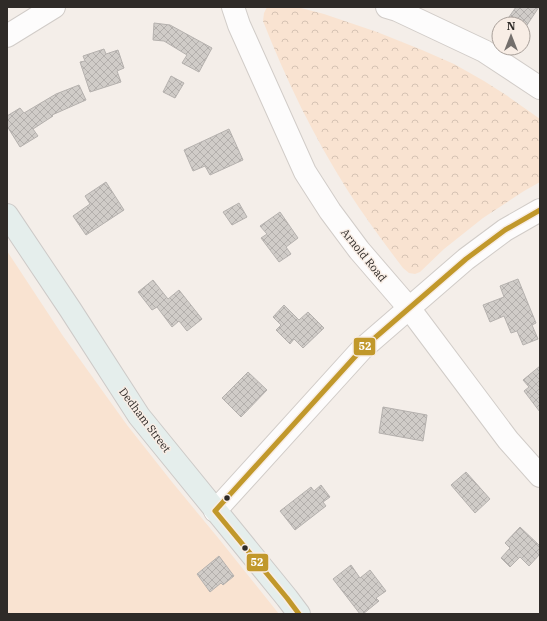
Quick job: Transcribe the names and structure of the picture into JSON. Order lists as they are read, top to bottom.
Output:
{
  "streets": {
    "main road": ["Dedham Street"],
    "street": ["Arnold Road"]
  },
  "lines": ["transit line 52"],
  "north": "top"
}
